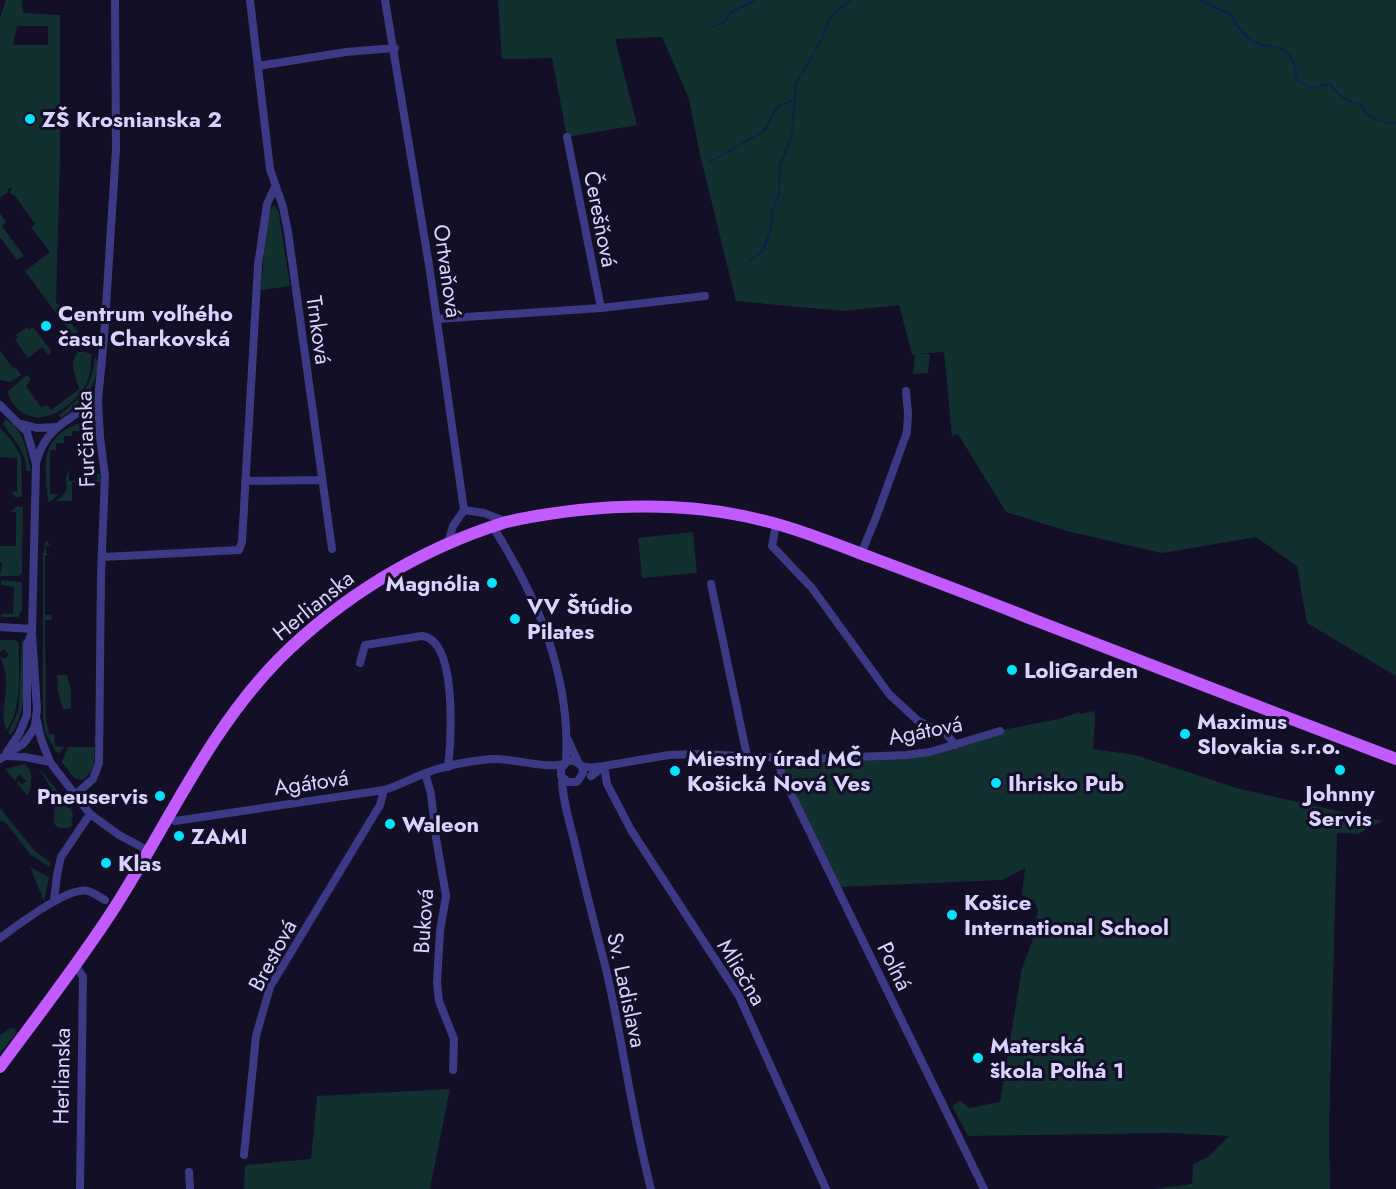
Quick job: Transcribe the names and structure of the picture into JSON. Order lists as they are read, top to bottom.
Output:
{
  "streets": {
    "main road": ["Herlianska"],
    "street": [
      "Čerešňová",
      "Ortvaňová",
      "Trnková",
      "Furčianska",
      "Agátová",
      "Buková",
      "Brestová",
      "Poľná",
      "Mliečna",
      "Sv. Ladislava"
    ]
  },
  "crossings": [
    ["Trnková", "Furčianska"],
    ["Agátová", "Buková"],
    ["Agátová", "Brestová"],
    ["Agátová", "Poľná"],
    ["Agátová", "Mliečna"],
    ["Agátová", "Sv. Ladislava"]
  ],
  "places": [
    "ZŠ Krosnianska 2",
    "Centrum voľného času Charkovská",
    "Magnólia",
    "VV Štúdio Pilates",
    "LoliGarden",
    "Maximus Slovakia s.r.o.",
    "Johnny Servis",
    "Miestny úrad MČ Košická Nová Ves",
    "Ihrisko Pub",
    "Pneuservis",
    "Waleon",
    "ZAMI",
    "Klas",
    "Košice International School",
    "Materská škola Poľná 1"
  ]
}
